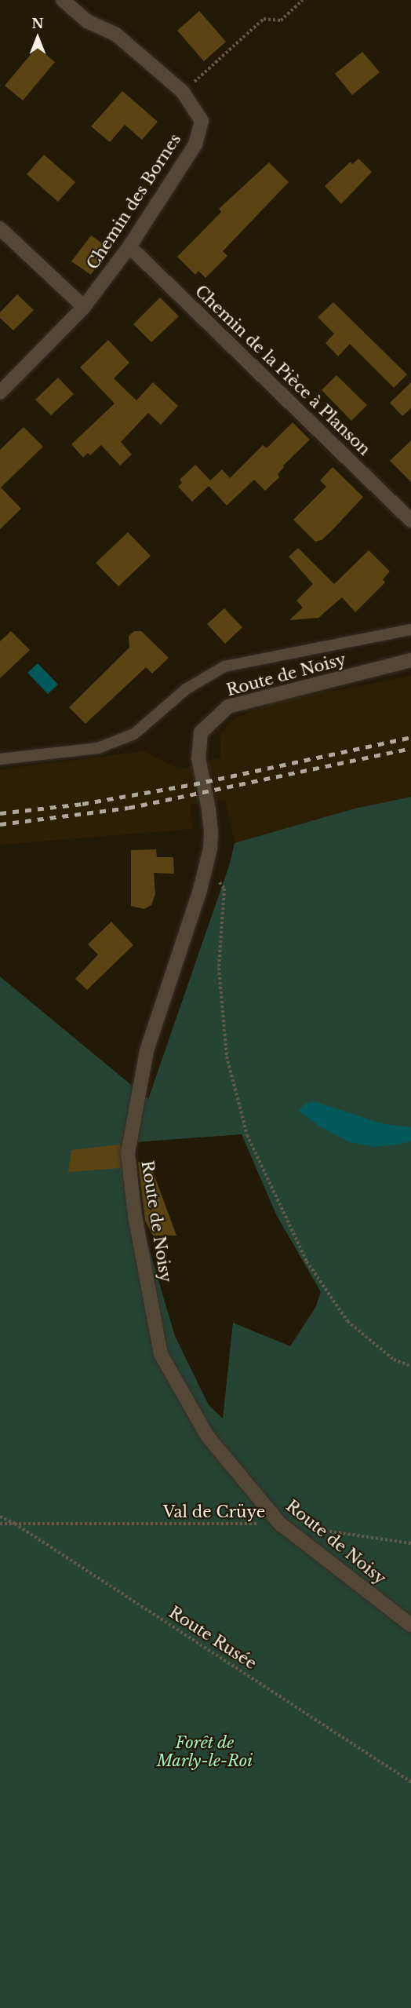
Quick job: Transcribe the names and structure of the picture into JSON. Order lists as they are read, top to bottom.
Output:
{
  "streets": {
    "street": ["Chemin des Bornes", "Chemin de la Pièce à Planson", "Route de Noisy"],
    "path": ["Val de Crüye", "Route Rusée"]
  },
  "crossings": [
    ["Chemin des Bornes", "Chemin de la Pièce à Planson"],
    ["Route de Noisy", "Val de Crüye"],
    ["Val de Crüye", "Route Rusée"]
  ],
  "parks": ["Forêt de Marly-le-Roi"],
  "north": "top"
}
